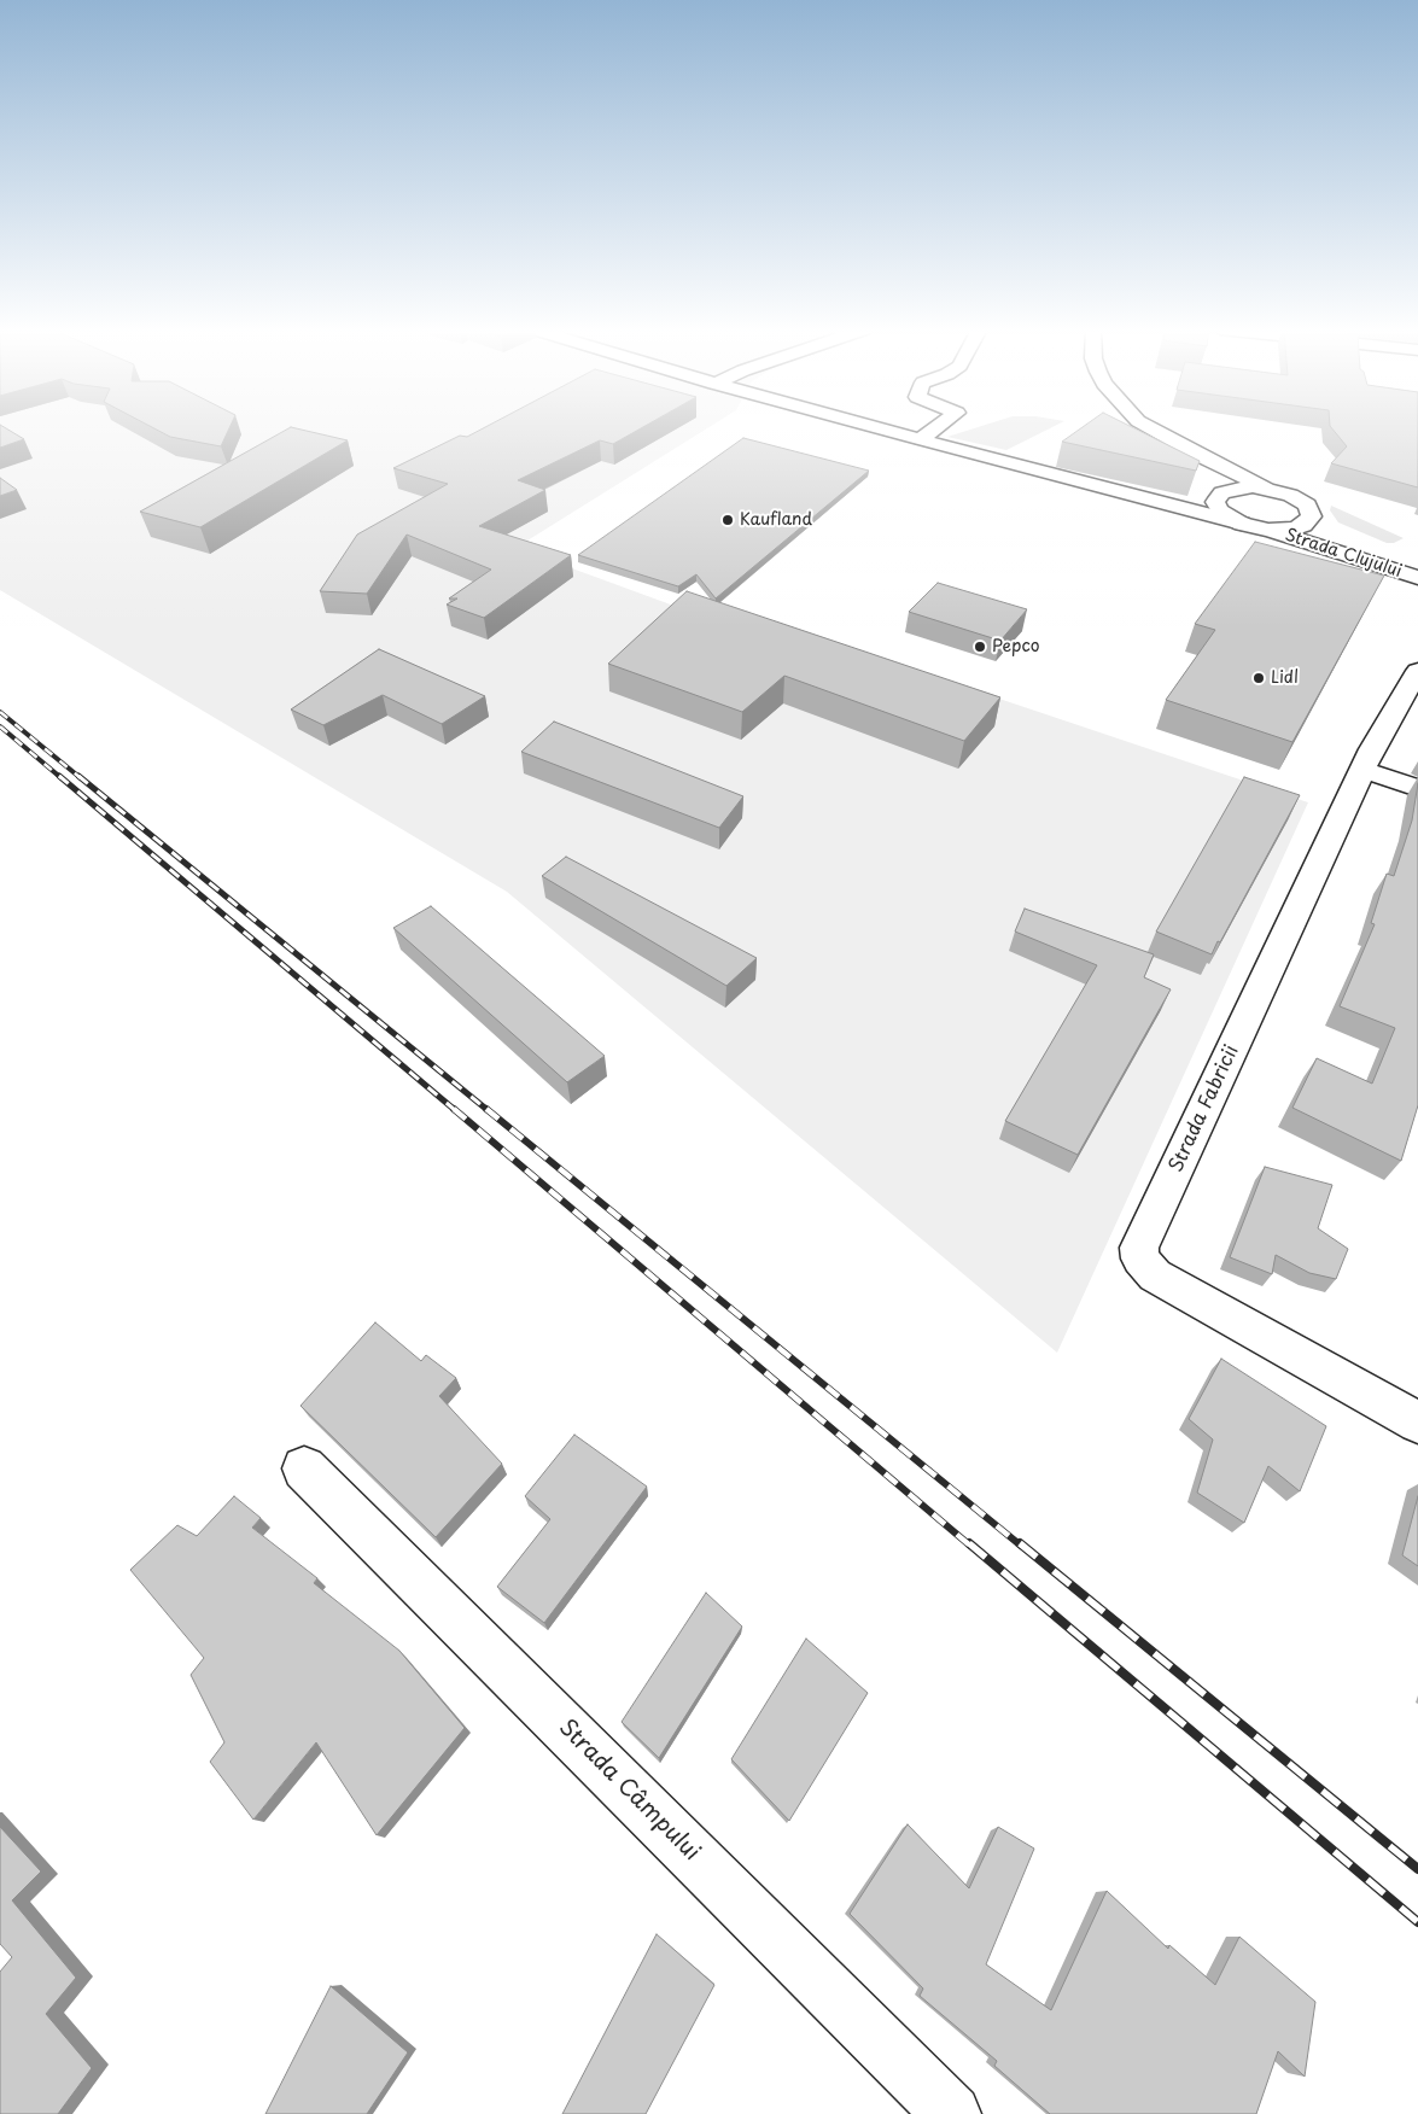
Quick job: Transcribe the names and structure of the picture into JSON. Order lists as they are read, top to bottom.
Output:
{
  "streets": {
    "street": ["Strada Clujului", "Strada Fabricii", "Strada Câmpului"]
  },
  "places": ["Kaufland", "Pepco", "Lidl"]
}
